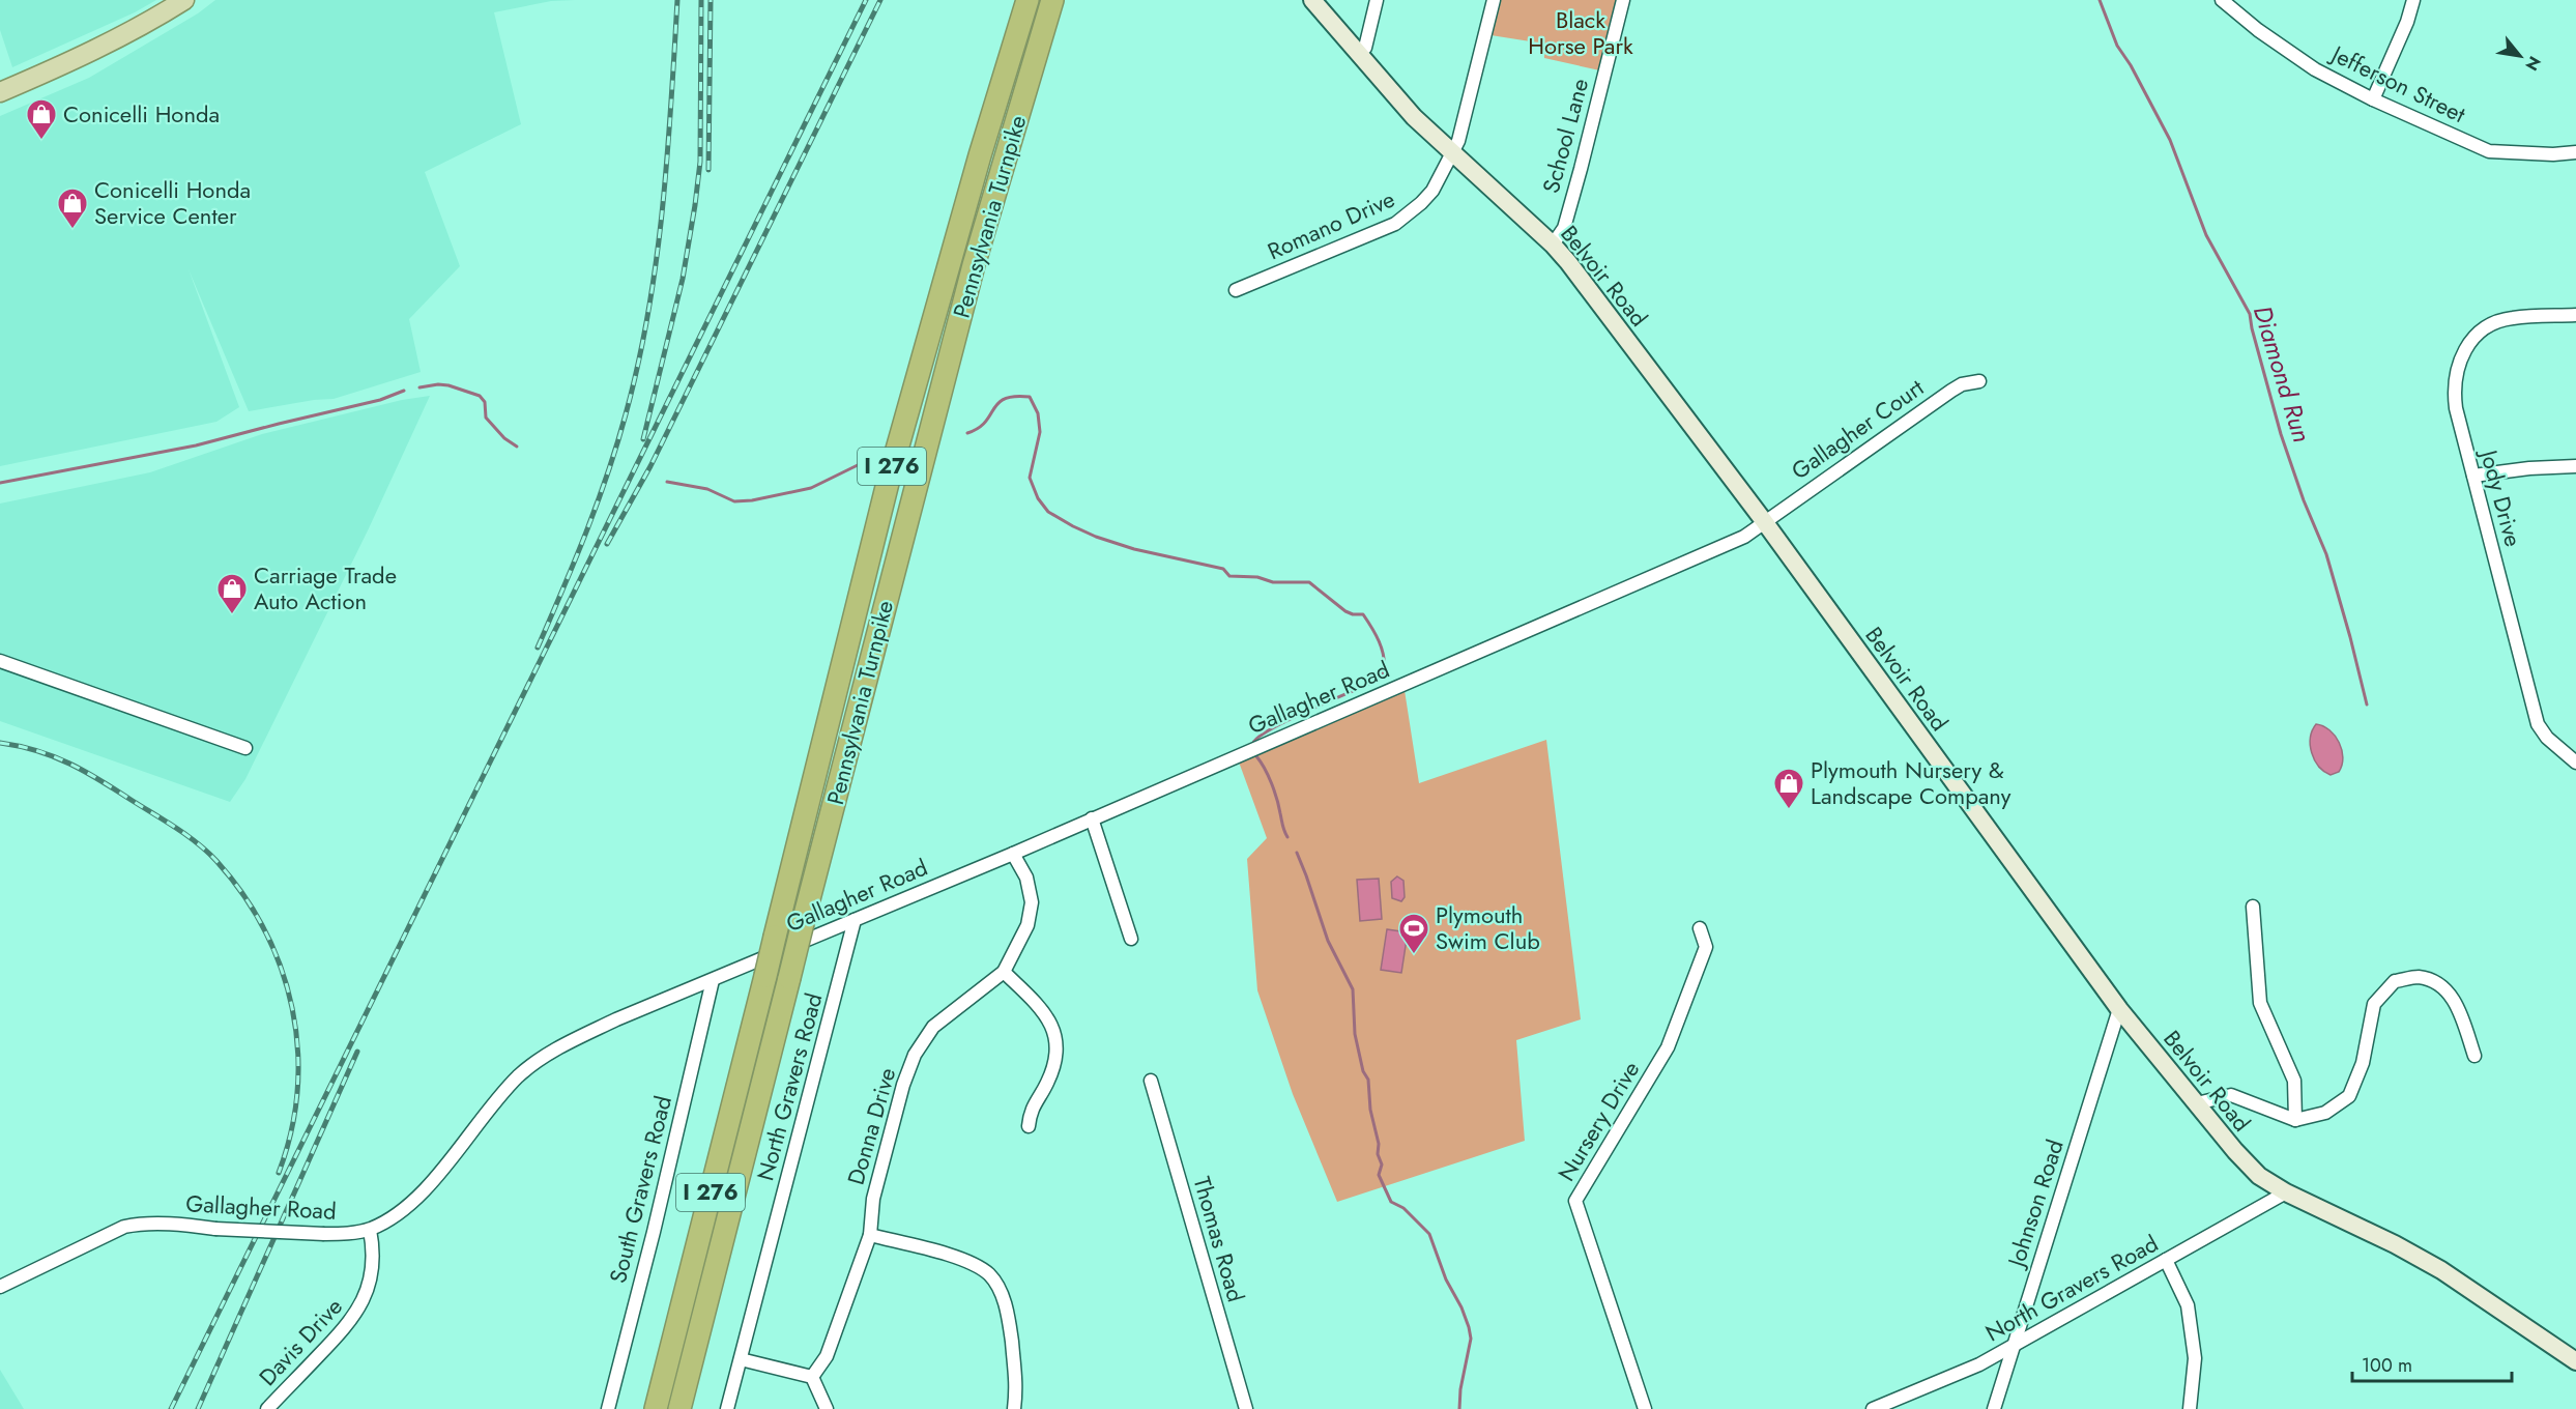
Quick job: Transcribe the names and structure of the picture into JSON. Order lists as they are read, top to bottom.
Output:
{
  "streets": {
    "highway": ["Pennsylvania Turnpike", "I 276"],
    "street": [
      "Jefferson Street",
      "School Lane",
      "Romano Drive",
      "Belvoir Road",
      "Gallagher Court",
      "Jody Drive",
      "Gallagher Road",
      "North Gravers Road",
      "Nursery Drive",
      "Donna Drive",
      "South Gravers Road",
      "Johnson Road",
      "Thomas Road",
      "Davis Drive"
    ]
  },
  "crossings": [
    ["School Lane", "Belvoir Road"],
    ["Romano Drive", "Belvoir Road"],
    ["Belvoir Road", "Gallagher Court"],
    ["Belvoir Road", "Gallagher Road"],
    ["Belvoir Road", "North Gravers Road"],
    ["Belvoir Road", "Johnson Road"],
    ["Gallagher Court", "Gallagher Road"],
    ["Gallagher Road", "North Gravers Road"],
    ["Gallagher Road", "Donna Drive"],
    ["Gallagher Road", "South Gravers Road"],
    ["Gallagher Road", "Davis Drive"],
    ["North Gravers Road", "Johnson Road"]
  ],
  "water": ["Diamond Run"],
  "parks": ["Black Horse Park"],
  "places": {
    "shop": [
      "Conicelli Honda",
      "Conicelli Honda Service Center",
      "Carriage Trade Auto Action",
      "Plymouth Nursery & Landscape Company"
    ],
    "sports": ["Plymouth Swim Club"]
  },
  "scale_bar": "100 m",
  "north": "bottom right"
}
